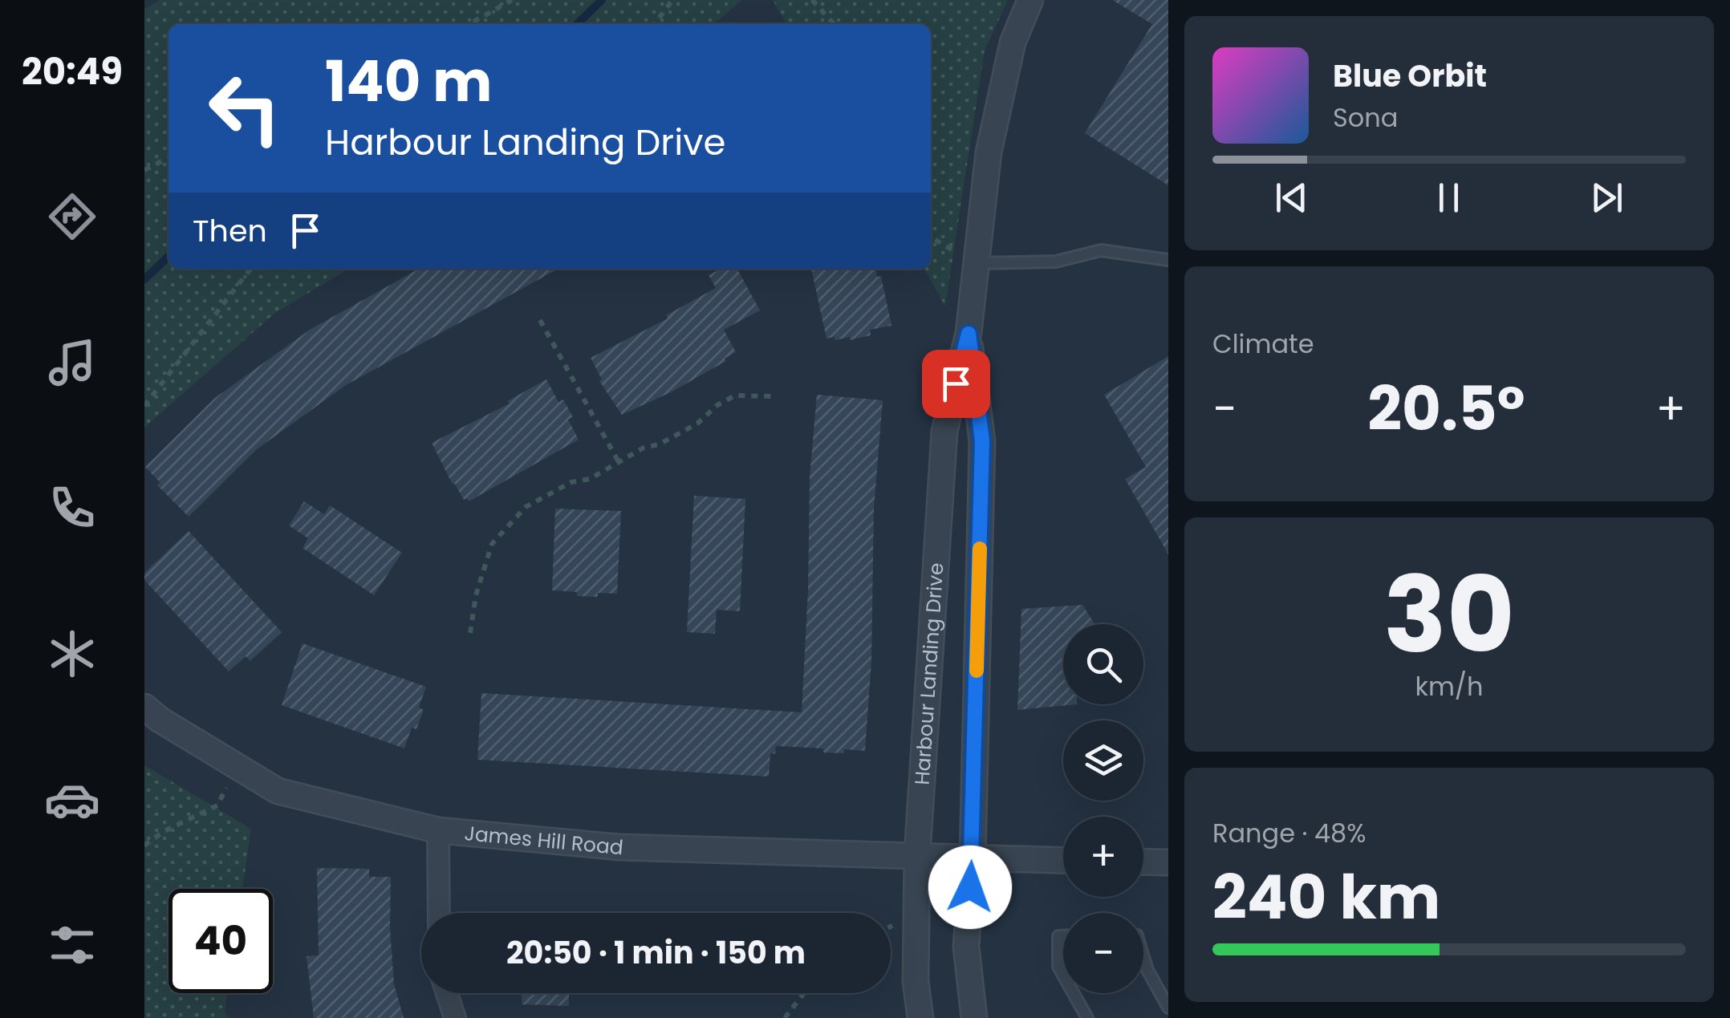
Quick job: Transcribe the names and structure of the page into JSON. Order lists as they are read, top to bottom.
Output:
{
  "streets": {
    "street": ["Harbour Landing Drive", "James Hill Road"]
  },
  "crossings": [
    ["Harbour Landing Drive", "James Hill Road"]
  ],
  "page": {
    "tabs": "20:49",
    "turn": ["140 m", "Harbour Landing Drive"],
    "song": ["Blue Orbit", "Sona"],
    "then": "Then",
    "tile": [
      "Climate",
      ["30", "km/h"],
      ["Range · 48%", "240 km"]
    ],
    "heat": ["−", "20.5°", "+"],
    "map_buttons": ["+", "−"],
    "limit": "40",
    "trip": "20:50 · 1 min · 150 m"
  }
}
